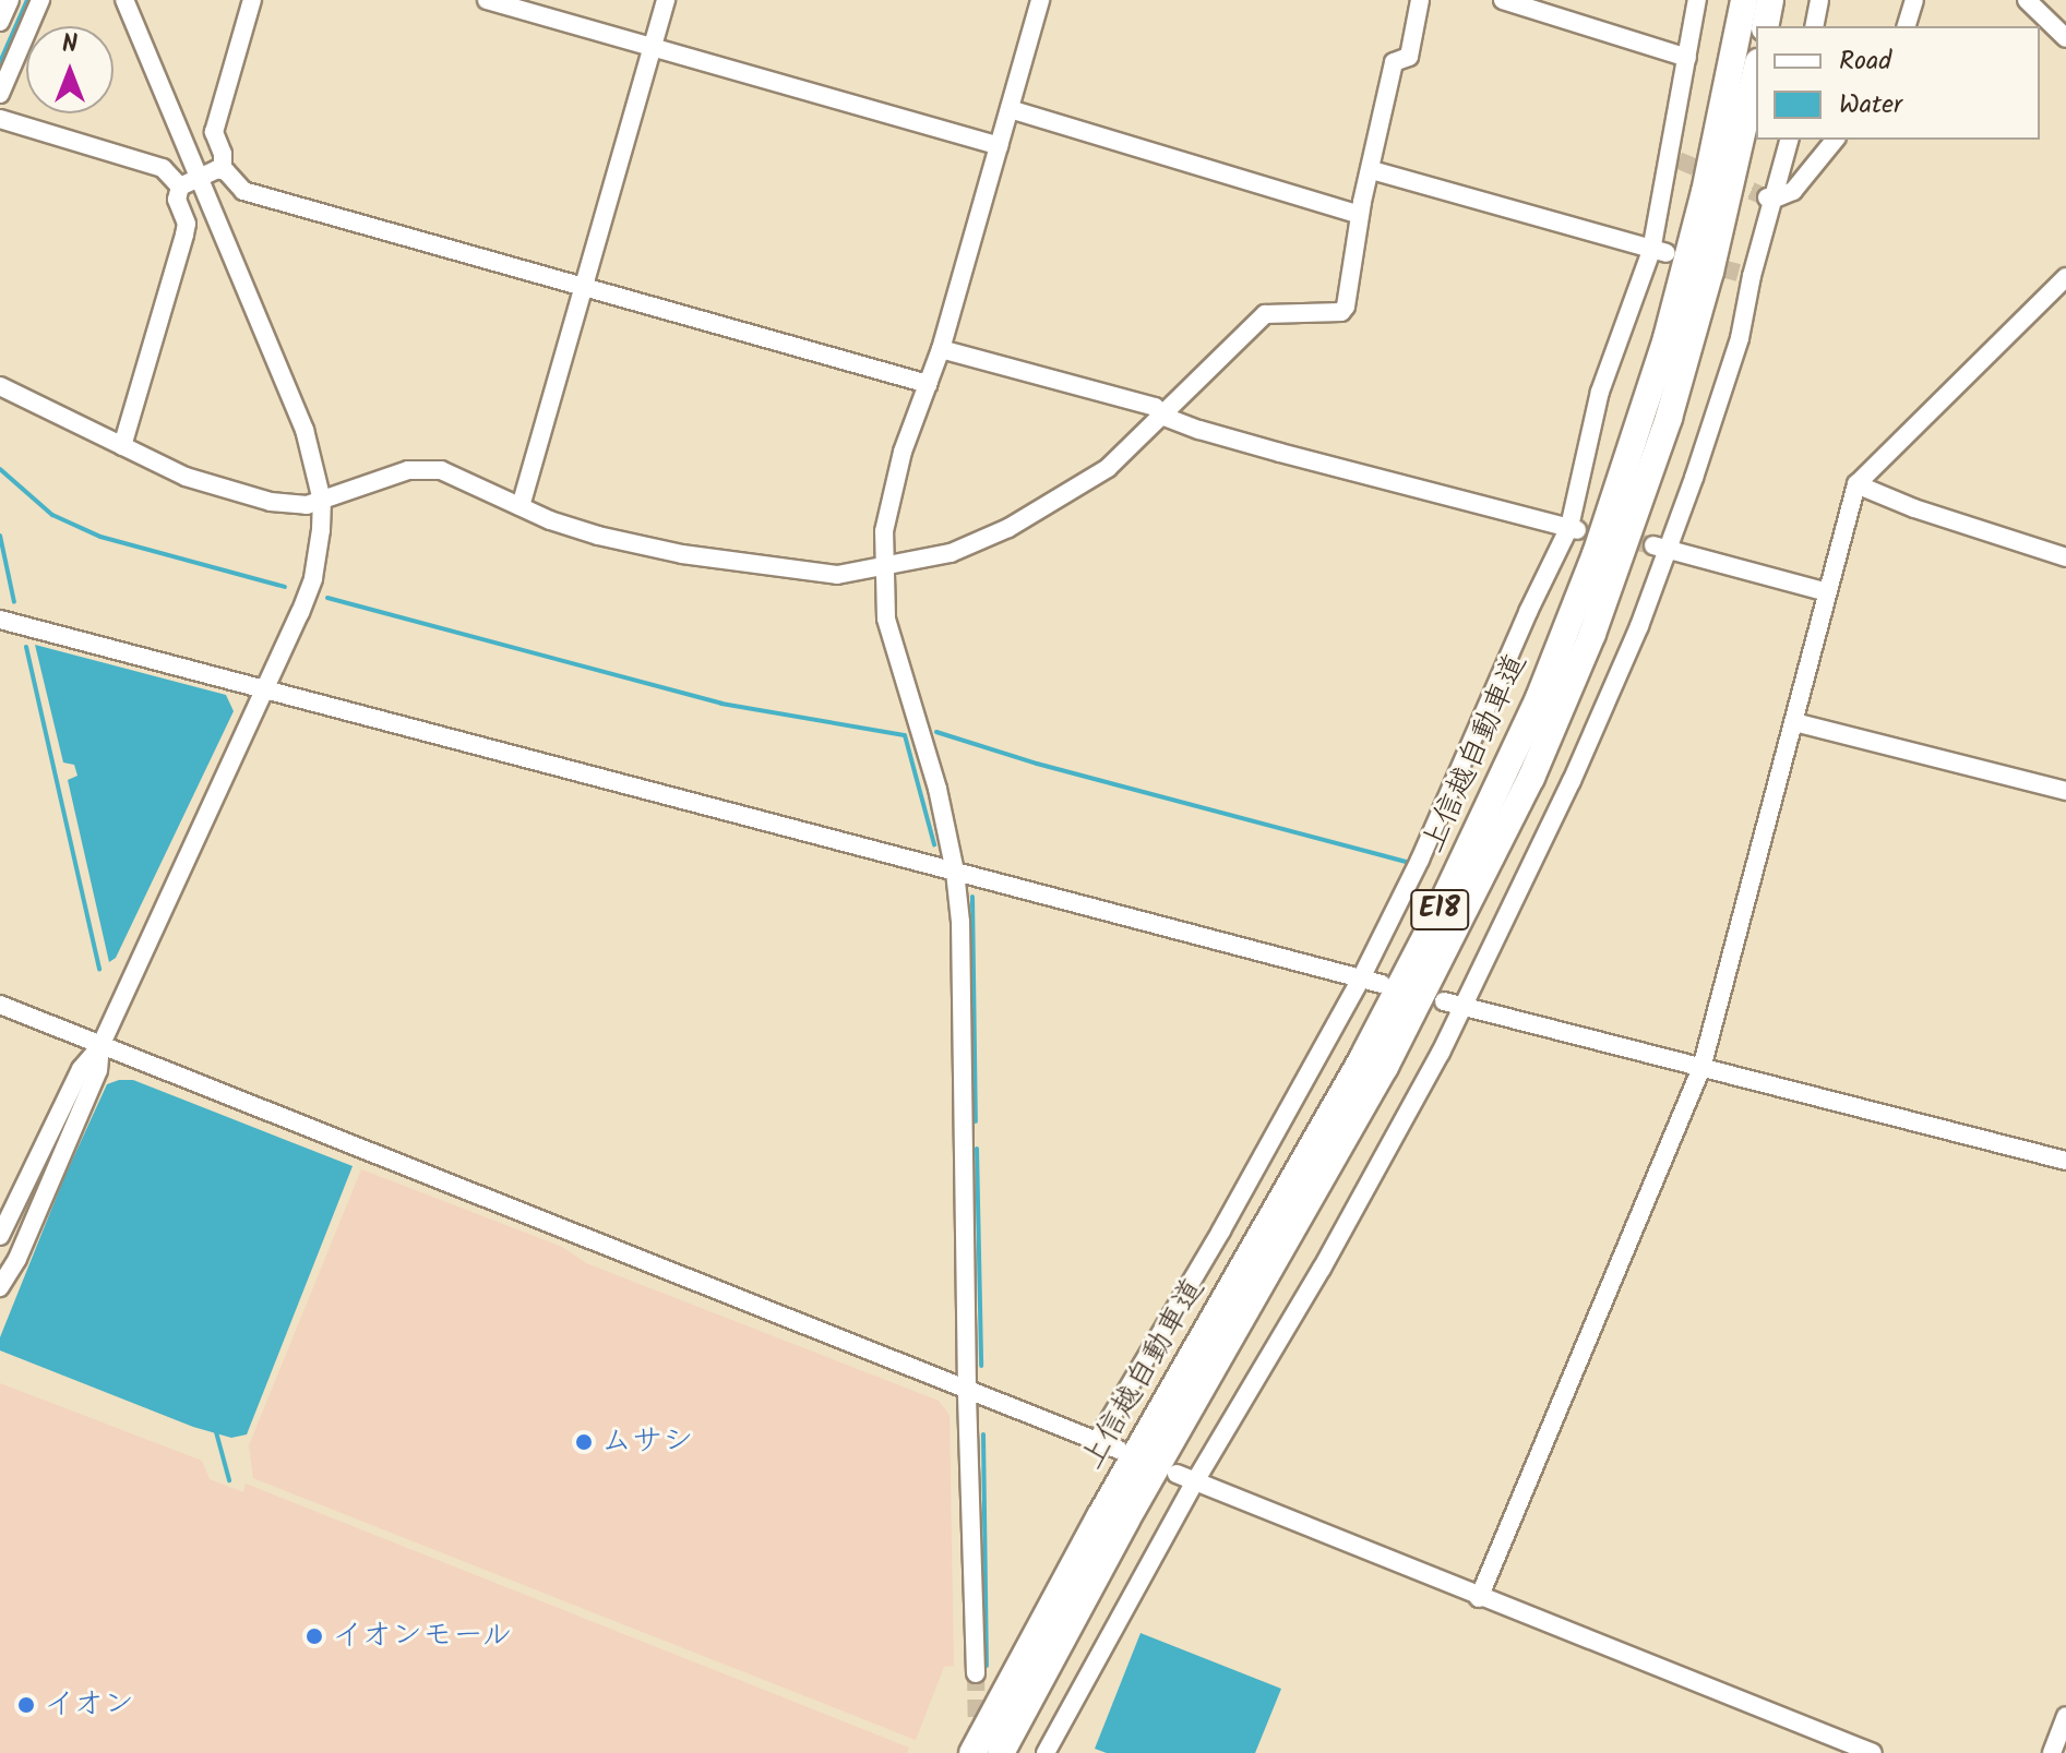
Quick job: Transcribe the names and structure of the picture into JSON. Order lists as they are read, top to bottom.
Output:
{
  "streets": {
    "highway": ["上信越自動車道", "E18"]
  },
  "places": ["ムサシ", "イオンモール", "イオン"],
  "legend": ["Road", "Water"],
  "north": "top"
}
